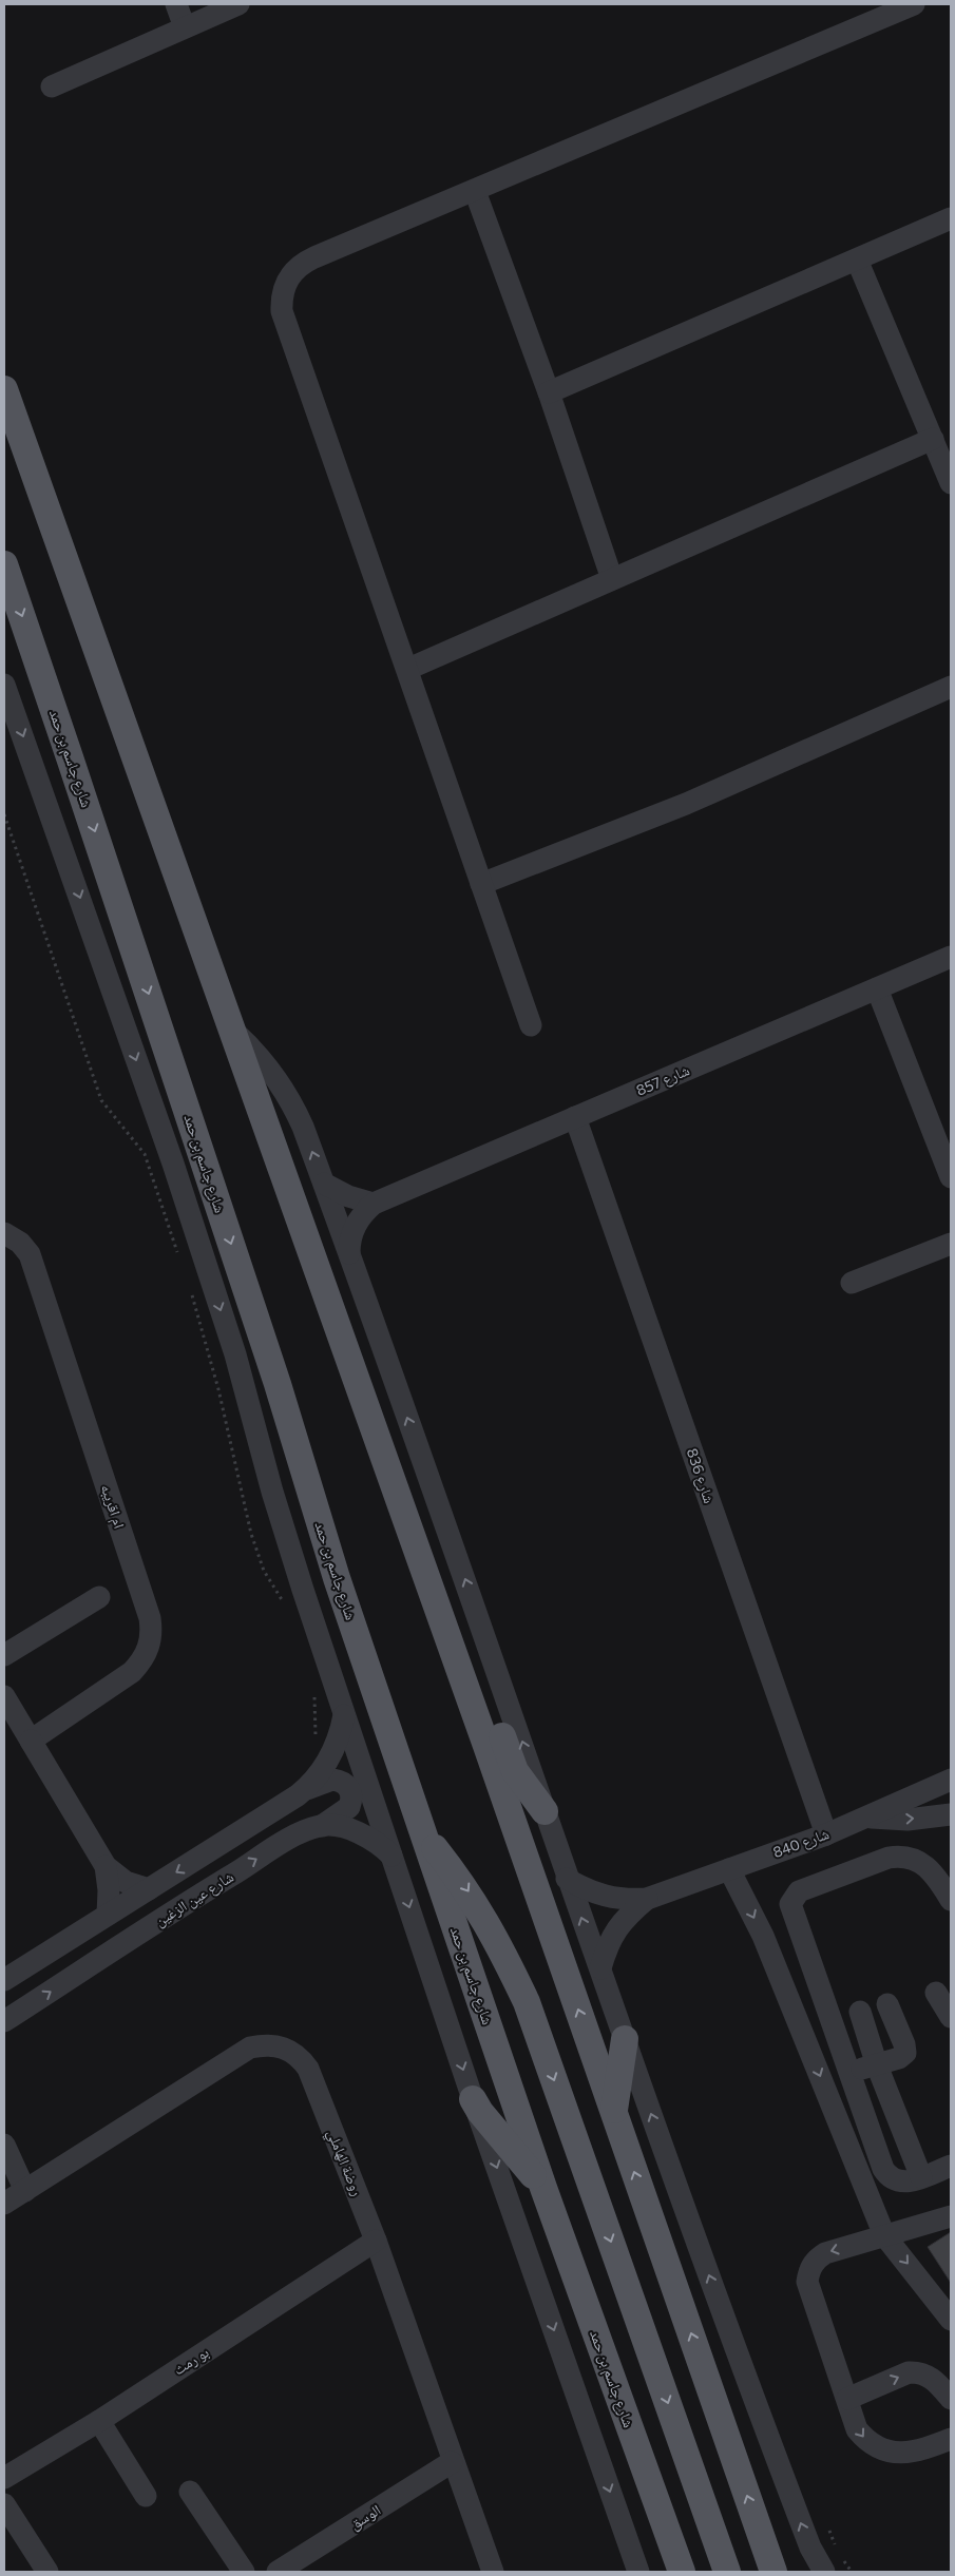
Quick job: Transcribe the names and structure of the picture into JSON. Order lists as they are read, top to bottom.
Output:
{
  "streets": {
    "main road": ["شارع جاسم بن حمد"],
    "street": [
      "شارع 857",
      "شارع 836",
      "ام اقريبه",
      "شارع 840",
      "شارع عين الزغين",
      "روضة الهاملي",
      "بو رمث",
      "الوسق"
    ]
  },
  "crossings": [
    ["شارع 857", "شارع 836"],
    ["شارع 836", "شارع 840"],
    ["روضة الهاملي", "بو رمث"],
    ["روضة الهاملي", "الوسق"]
  ]
}
